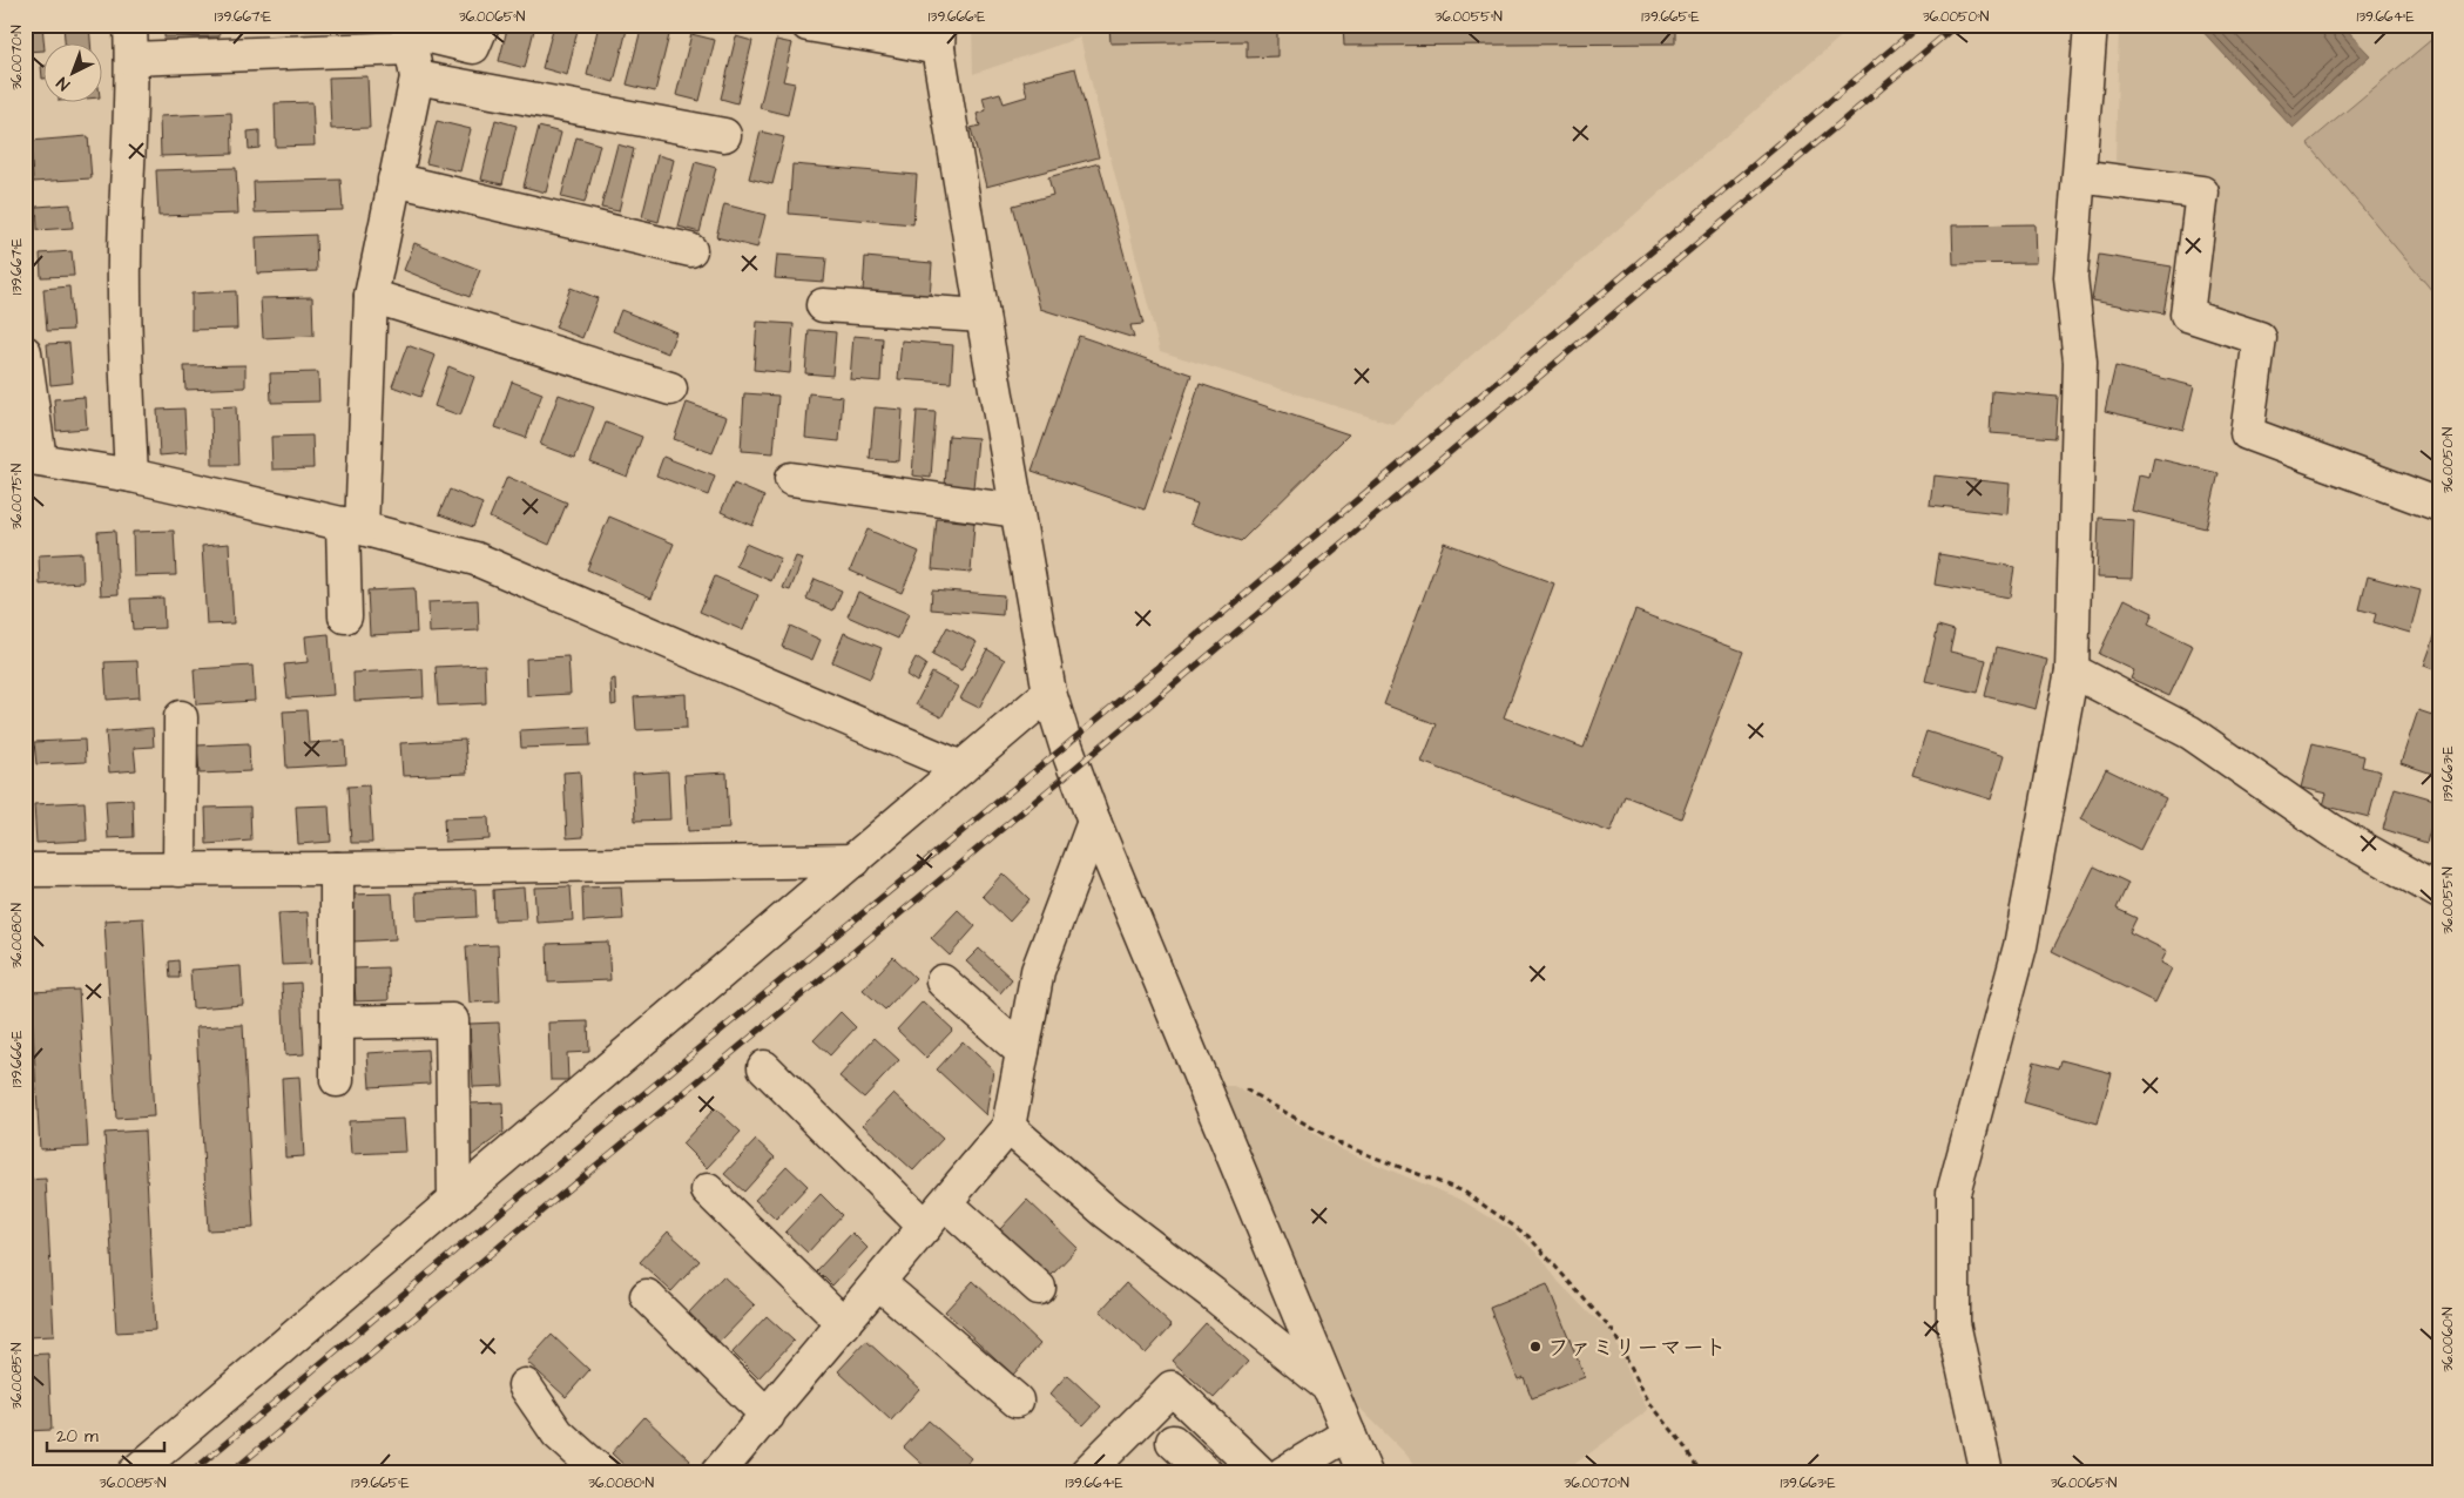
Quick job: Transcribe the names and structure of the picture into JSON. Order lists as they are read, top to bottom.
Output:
{
  "places": ["ファミリーマート"],
  "scale_bar": "20 m",
  "north": "bottom left",
  "coordinates": [
    "139.667°E",
    "36.0065°N",
    "139.666°E",
    "36.0055°N",
    "139.665°E",
    "36.0050°N",
    "139.664°E",
    "36.0070°N",
    "36.0075°N",
    "139.663°E",
    "36.0080°N",
    "36.0060°N",
    "36.0085°N"
  ]
}
